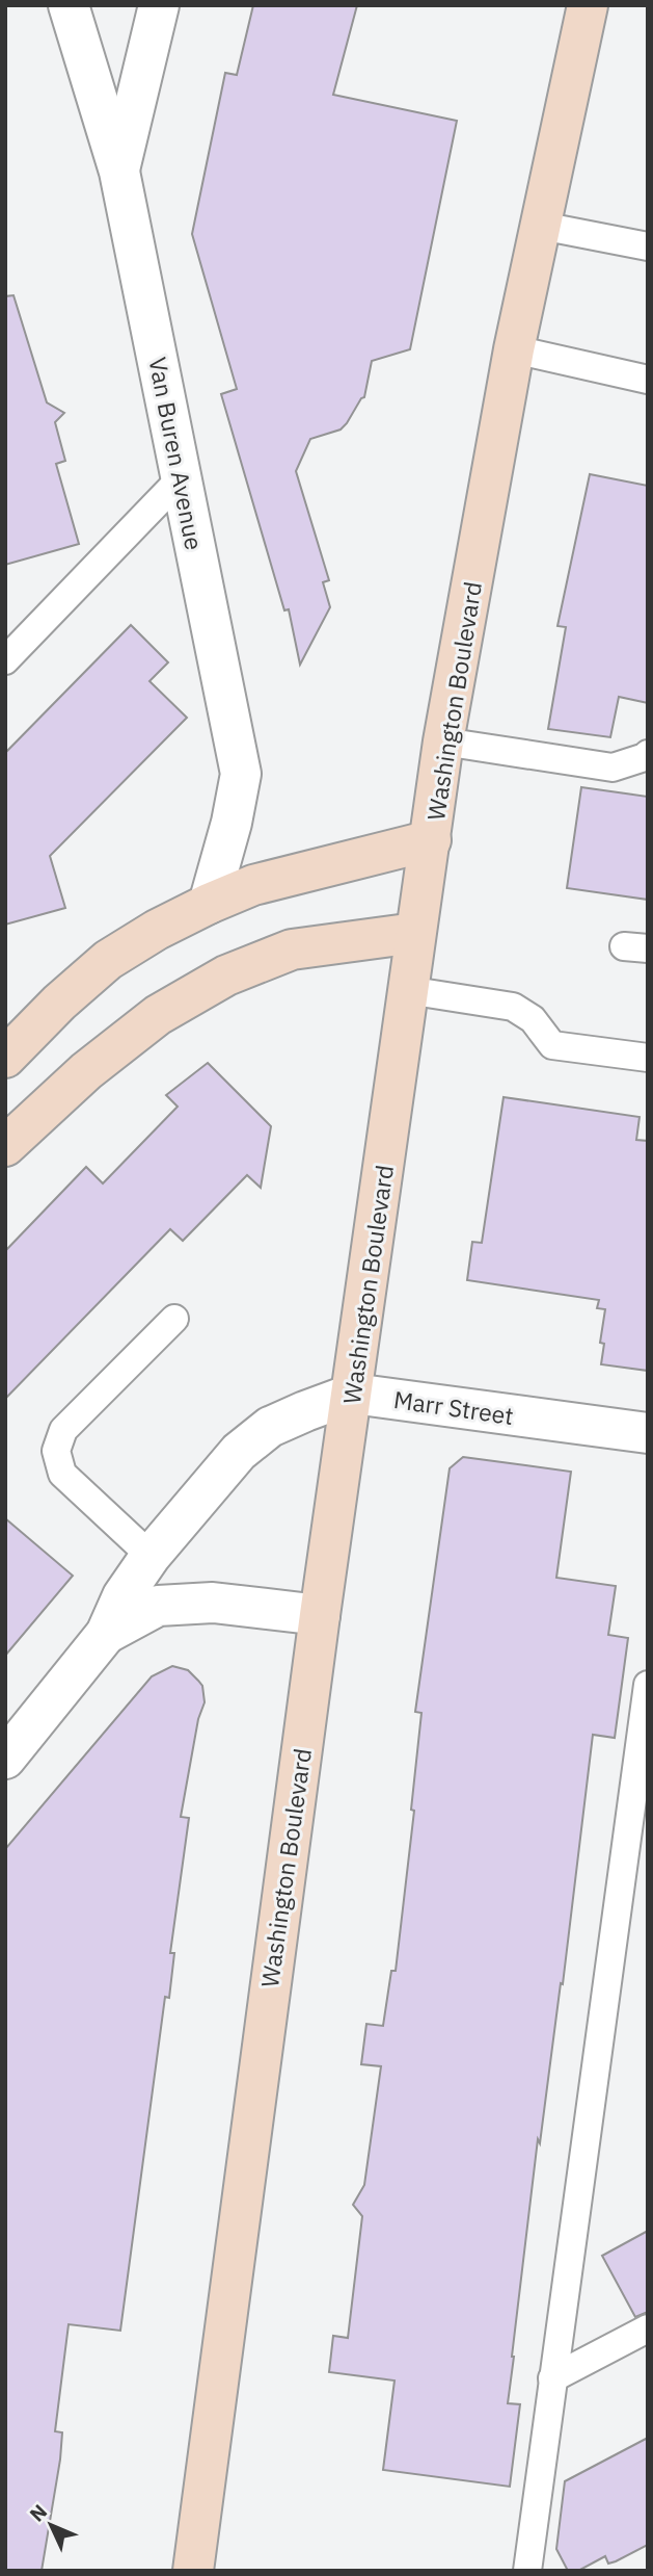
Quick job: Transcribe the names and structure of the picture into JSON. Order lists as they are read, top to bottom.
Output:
{
  "streets": {
    "main road": ["Washington Boulevard"],
    "street": ["Van Buren Avenue", "Marr Street"]
  },
  "crossings": [
    ["Washington Boulevard", "Marr Street"]
  ],
  "north": "top left"
}
